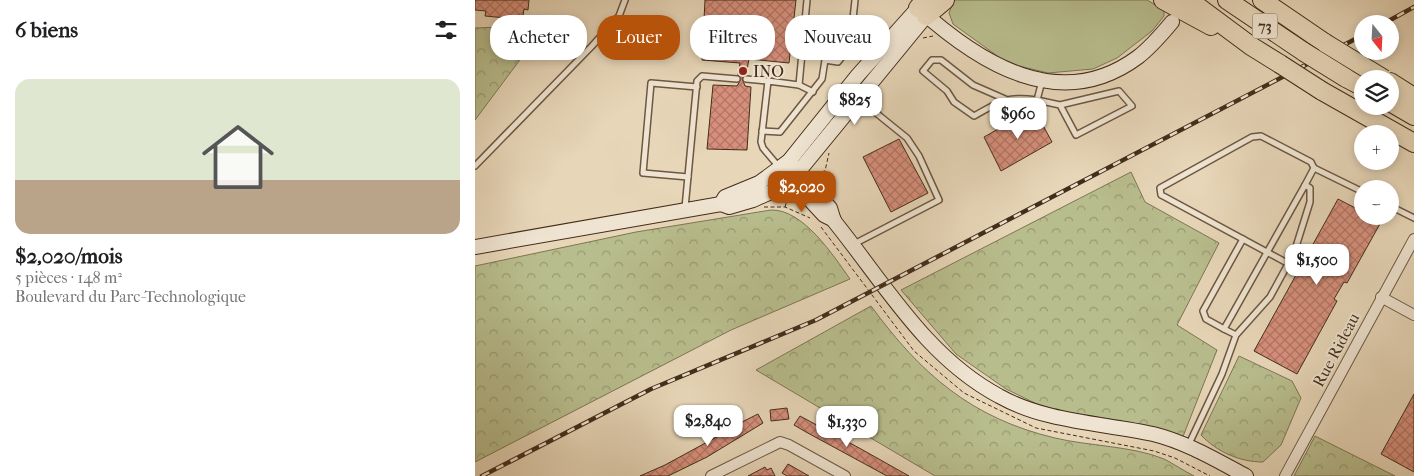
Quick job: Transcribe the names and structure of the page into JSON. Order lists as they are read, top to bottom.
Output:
{
  "streets": {
    "highway": ["73"],
    "street": ["Rue Rideau"]
  },
  "places": ["INO"],
  "north": "bottom",
  "page": {
    "heading": "6 biens",
    "map_buttons": ["+", "−"],
    "chip": [
      "Acheter",
      "Louer",
      "Filtres",
      "Nouveau"
    ],
    "list": [
      {
        "name": "$2,020/mois",
        "note": "5 pièces · 148 m² · Boulevard du Parc-Technologique"
      }
    ],
    "price": [
      "$825",
      "$960",
      "$2,020",
      "$1,500",
      "$2,840",
      "$1,330"
    ]
  }
}
